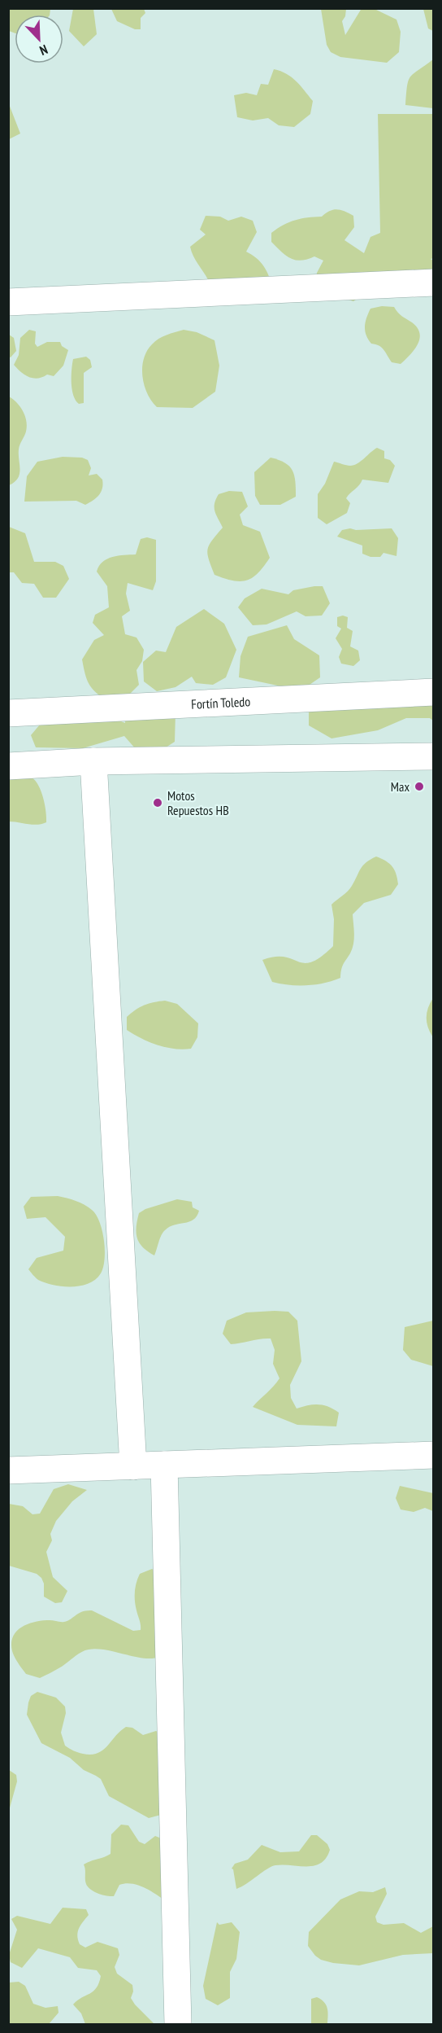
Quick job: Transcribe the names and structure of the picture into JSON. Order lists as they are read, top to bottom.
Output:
{
  "streets": {
    "street": ["Fortín Toledo"]
  },
  "places": ["Max", "Motos Repuestos HB"],
  "north": "bottom right"
}
